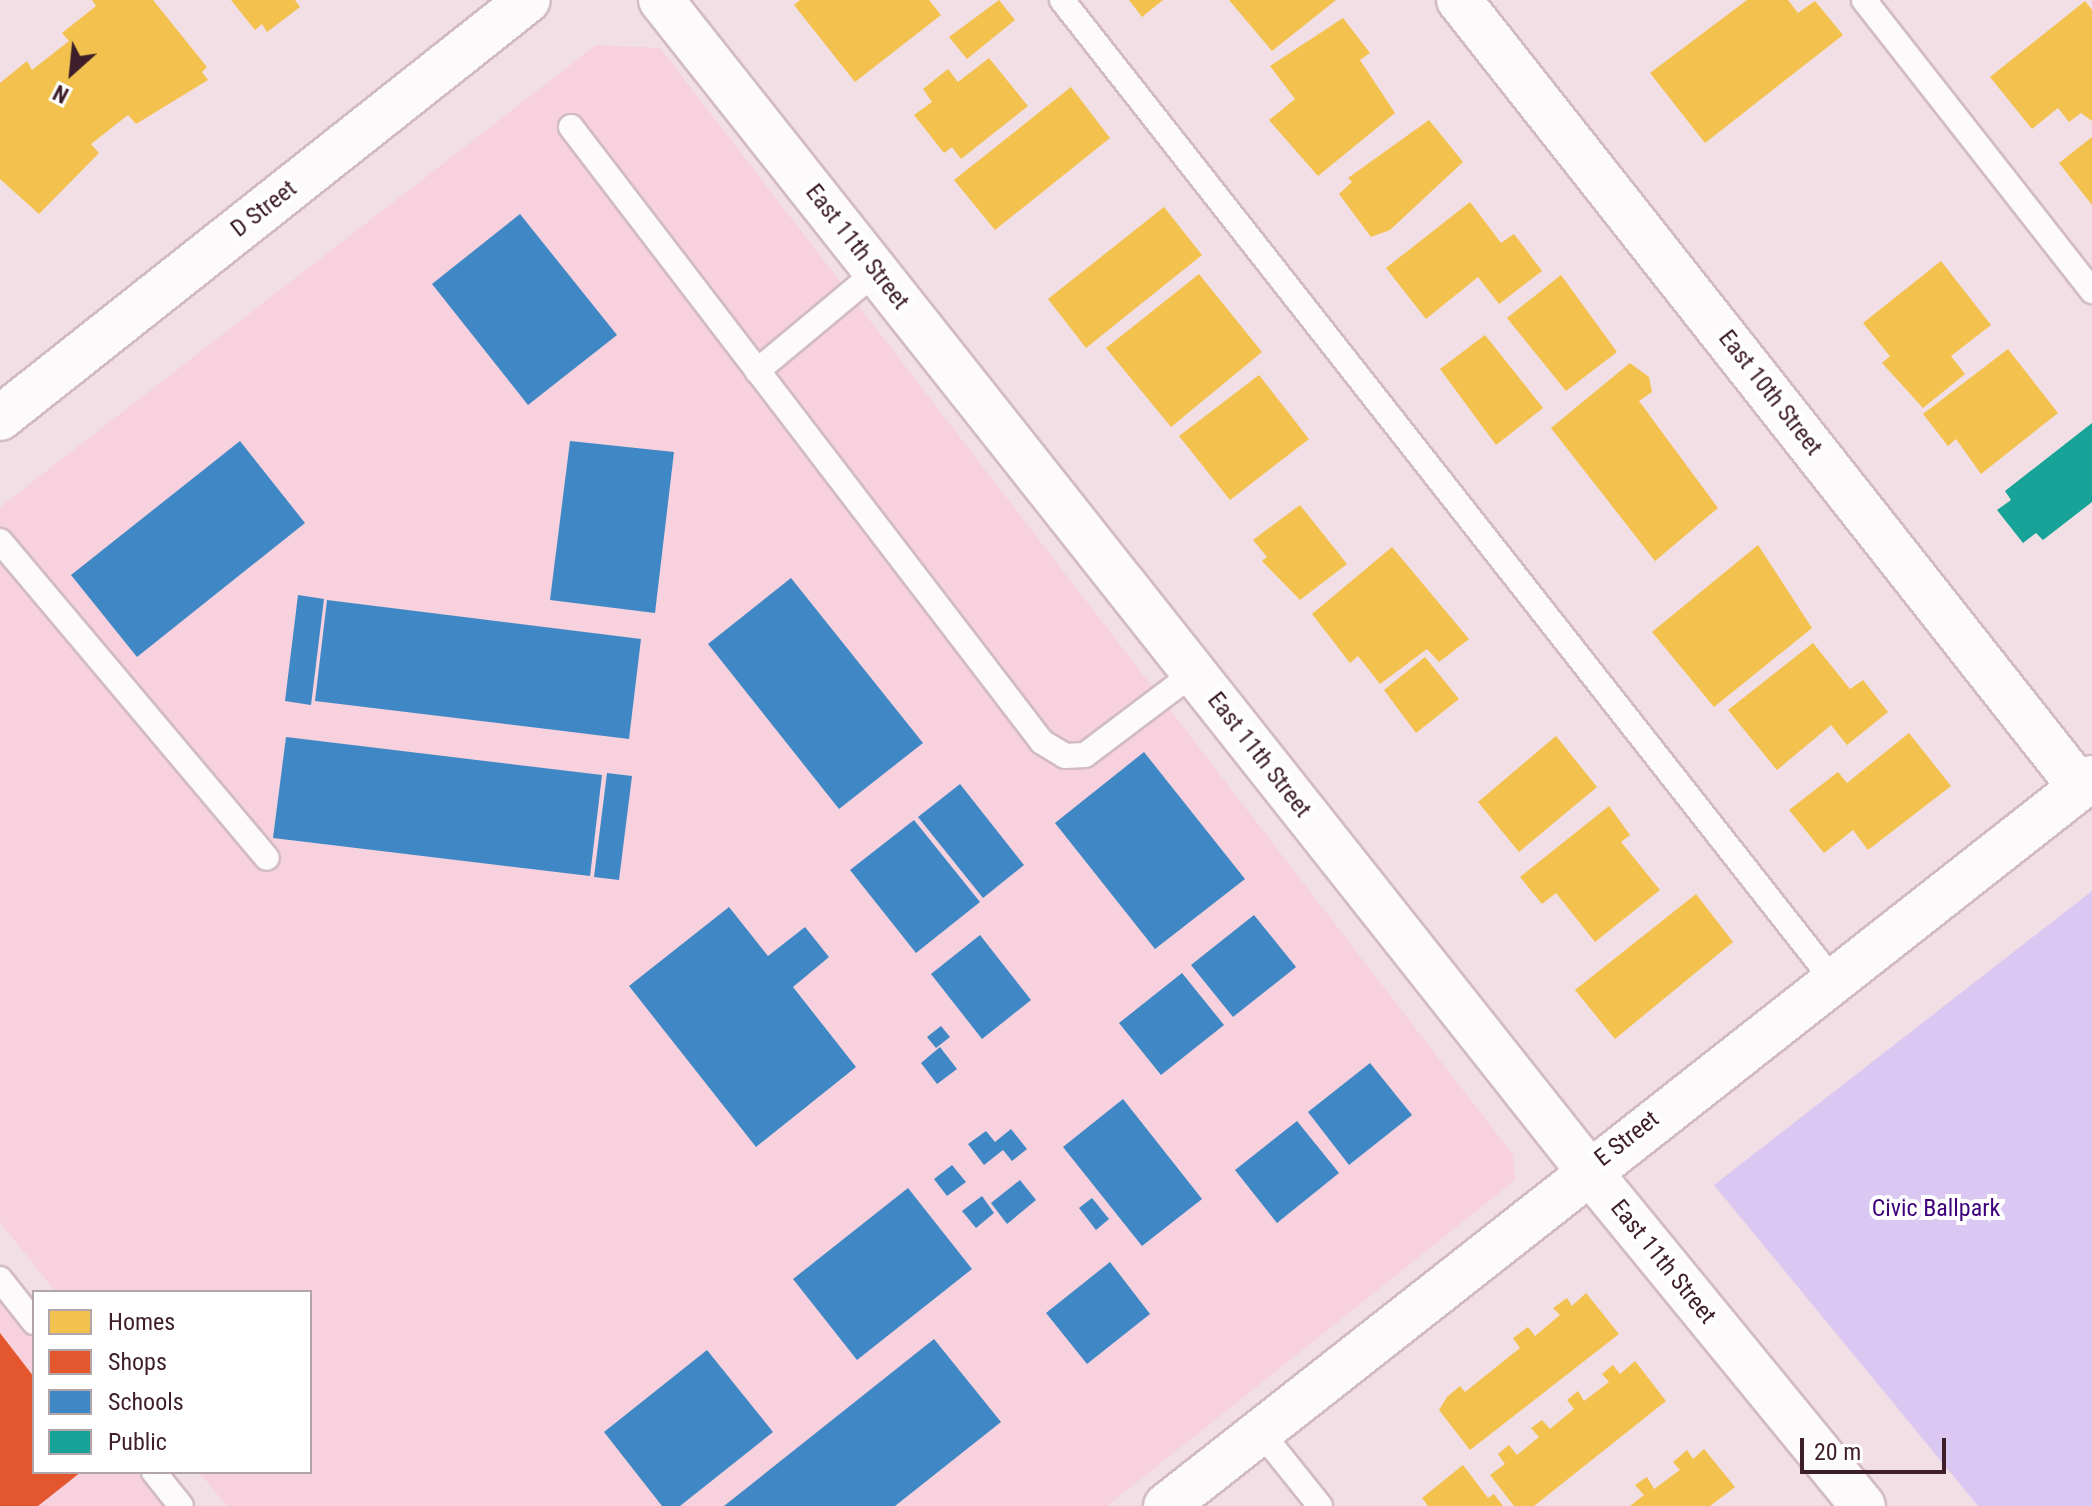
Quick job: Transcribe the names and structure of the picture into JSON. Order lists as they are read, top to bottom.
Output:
{
  "streets": {
    "street": [
      "D Street",
      "East 11th Street",
      "East 10th Street",
      "E Street"
    ]
  },
  "crossings": [
    ["East 11th Street", "E Street"],
    ["East 10th Street", "E Street"]
  ],
  "parks": ["Civic Ballpark"],
  "legend": [
    "Homes",
    "Shops",
    "Schools",
    "Public"
  ],
  "scale_bar": "20 m",
  "north": "bottom left"
}
